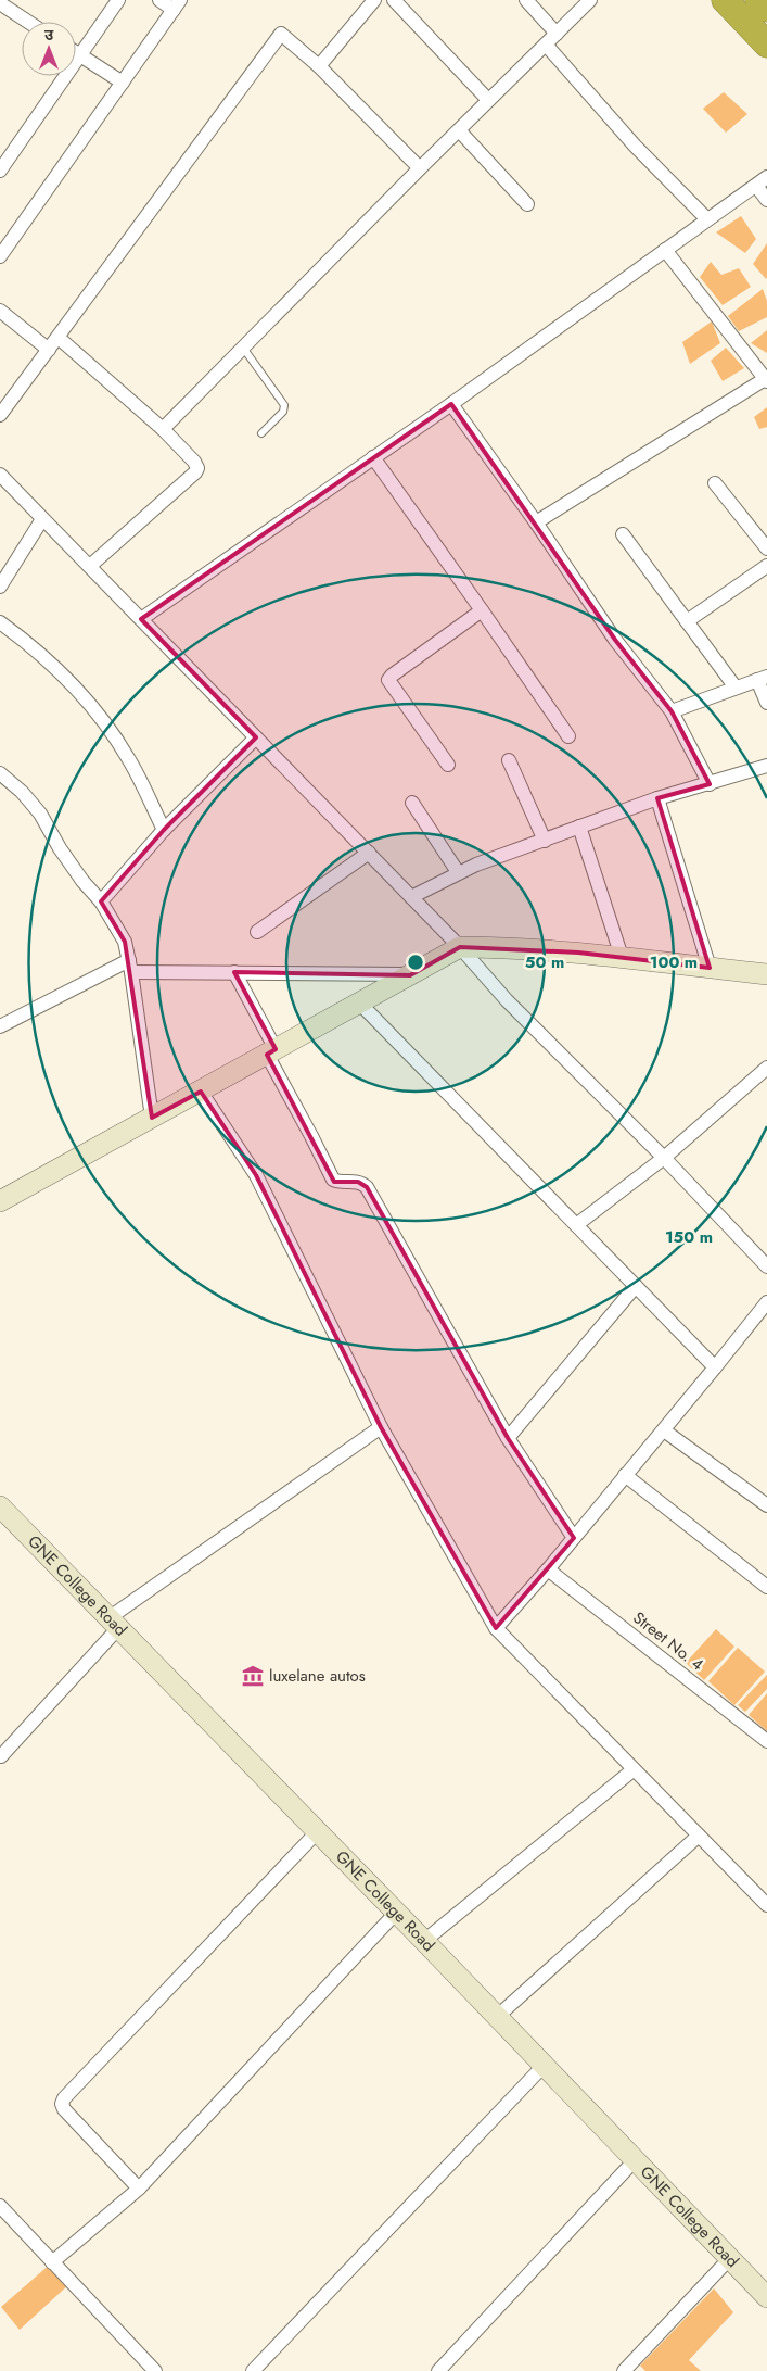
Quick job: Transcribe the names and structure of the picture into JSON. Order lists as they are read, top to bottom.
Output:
{
  "streets": {
    "street": ["GNE College Road", "Street No. 4"]
  },
  "places": {
    "museum": ["luxelane autos"]
  },
  "north": "top",
  "rings": ["50 m", "100 m", "150 m"]
}
